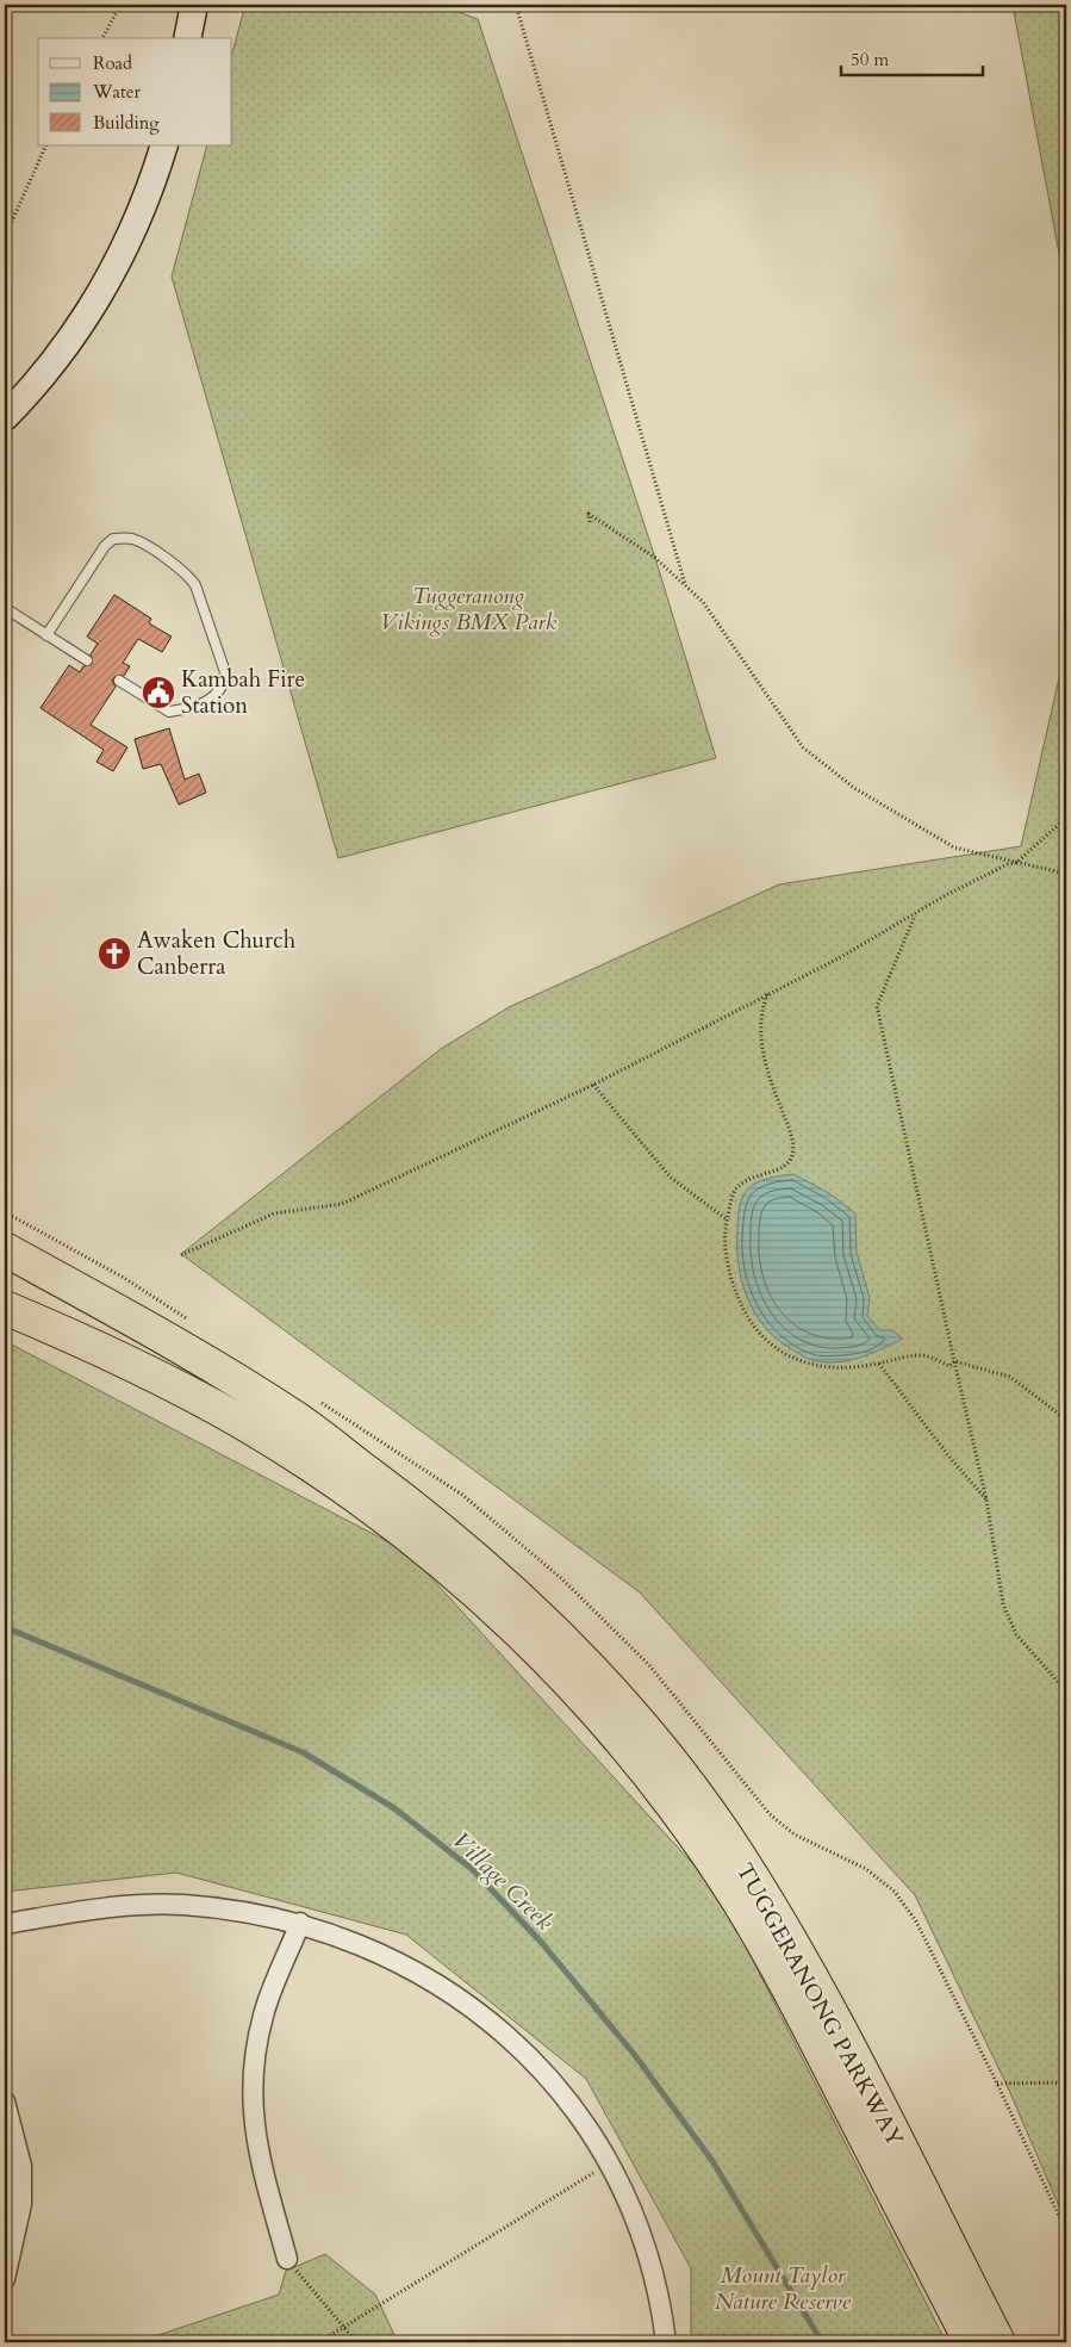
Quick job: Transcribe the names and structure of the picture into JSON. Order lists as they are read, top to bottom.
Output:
{
  "streets": {
    "highway": ["TUGGERANONG PARKWAY"]
  },
  "water": ["Village Creek"],
  "parks": ["Tuggeranong Vikings BMX Park", "Mount Taylor Nature Reserve"],
  "places": {
    "public building": ["Kambah Fire Station"],
    "church": ["Awaken Church Canberra"]
  },
  "legend": ["Road", "Water", "Building"],
  "scale_bar": "50 m"
}
